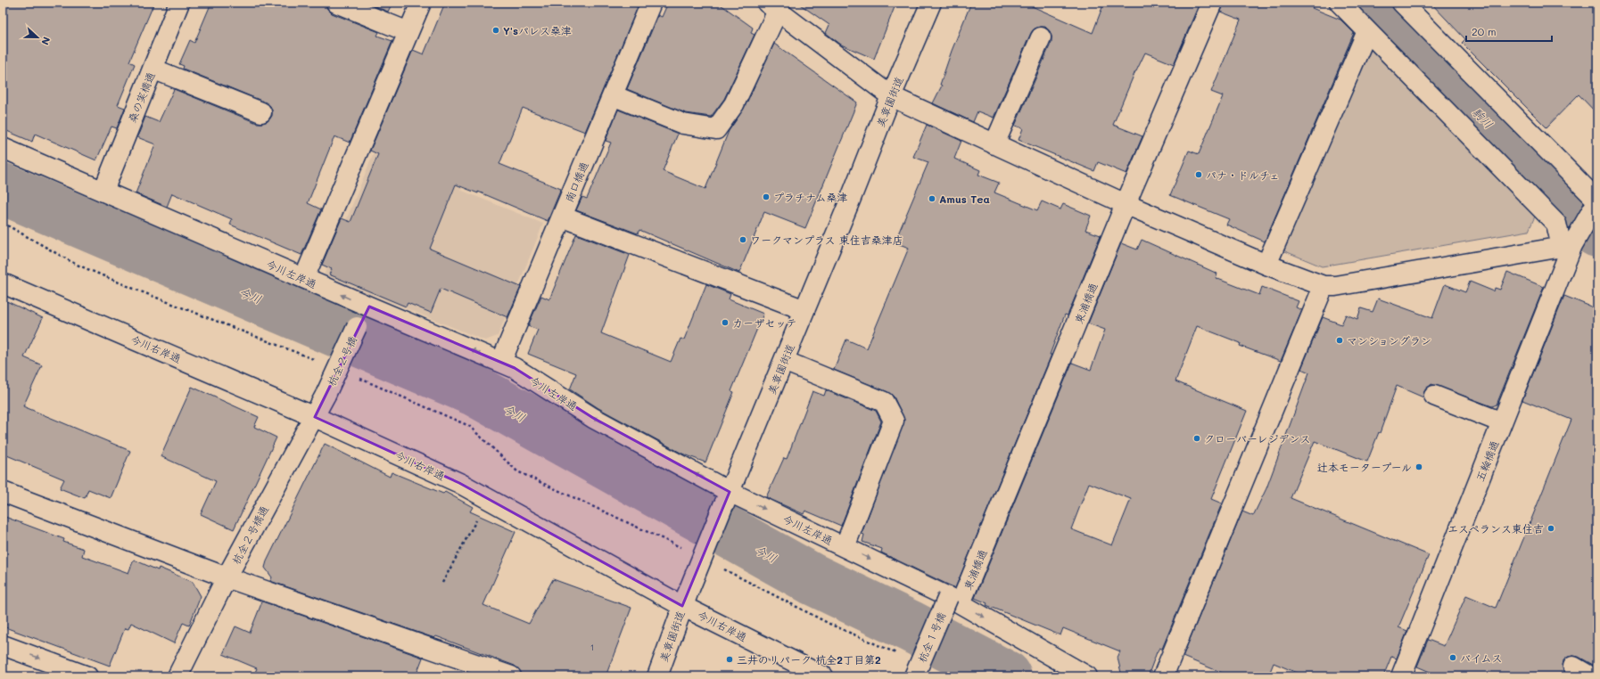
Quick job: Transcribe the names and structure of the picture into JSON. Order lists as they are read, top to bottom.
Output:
{
  "streets": {
    "street": [
      "桑の実橋通",
      "美章園街道",
      "南口橋通",
      "今川左岸通",
      "東浦橋通",
      "今川右岸通",
      "杭全２号橋",
      "五輪橋通",
      "杭全２号橋通",
      "杭全１号橋"
    ]
  },
  "crossings": [
    ["桑の実橋通", "今川左岸通"],
    ["美章園街道", "今川左岸通"],
    ["美章園街道", "今川右岸通"],
    ["南口橋通", "今川左岸通"],
    ["今川左岸通", "東浦橋通"],
    ["今川左岸通", "杭全２号橋"],
    ["今川左岸通", "杭全１号橋"],
    ["東浦橋通", "杭全１号橋"],
    ["今川右岸通", "杭全２号橋通"],
    ["杭全２号橋", "杭全２号橋通"]
  ],
  "water": ["駒川", "今川"],
  "places": [
    "Y'sパレス桑津",
    "パナ・ドルチェ",
    "プラチナム桑津",
    "Amus Tea",
    "ワークマンプラス 東住吉桑津店",
    "カーザセッテ",
    "マンショングラン",
    "クローバーレジデンス",
    "辻本モータープール",
    "エスペランス東住吉",
    "バイムス",
    "三井のリパーク 杭全2丁目第2"
  ],
  "house_numbers": ["1"],
  "scale_bar": "20 m",
  "north": "right"
}
